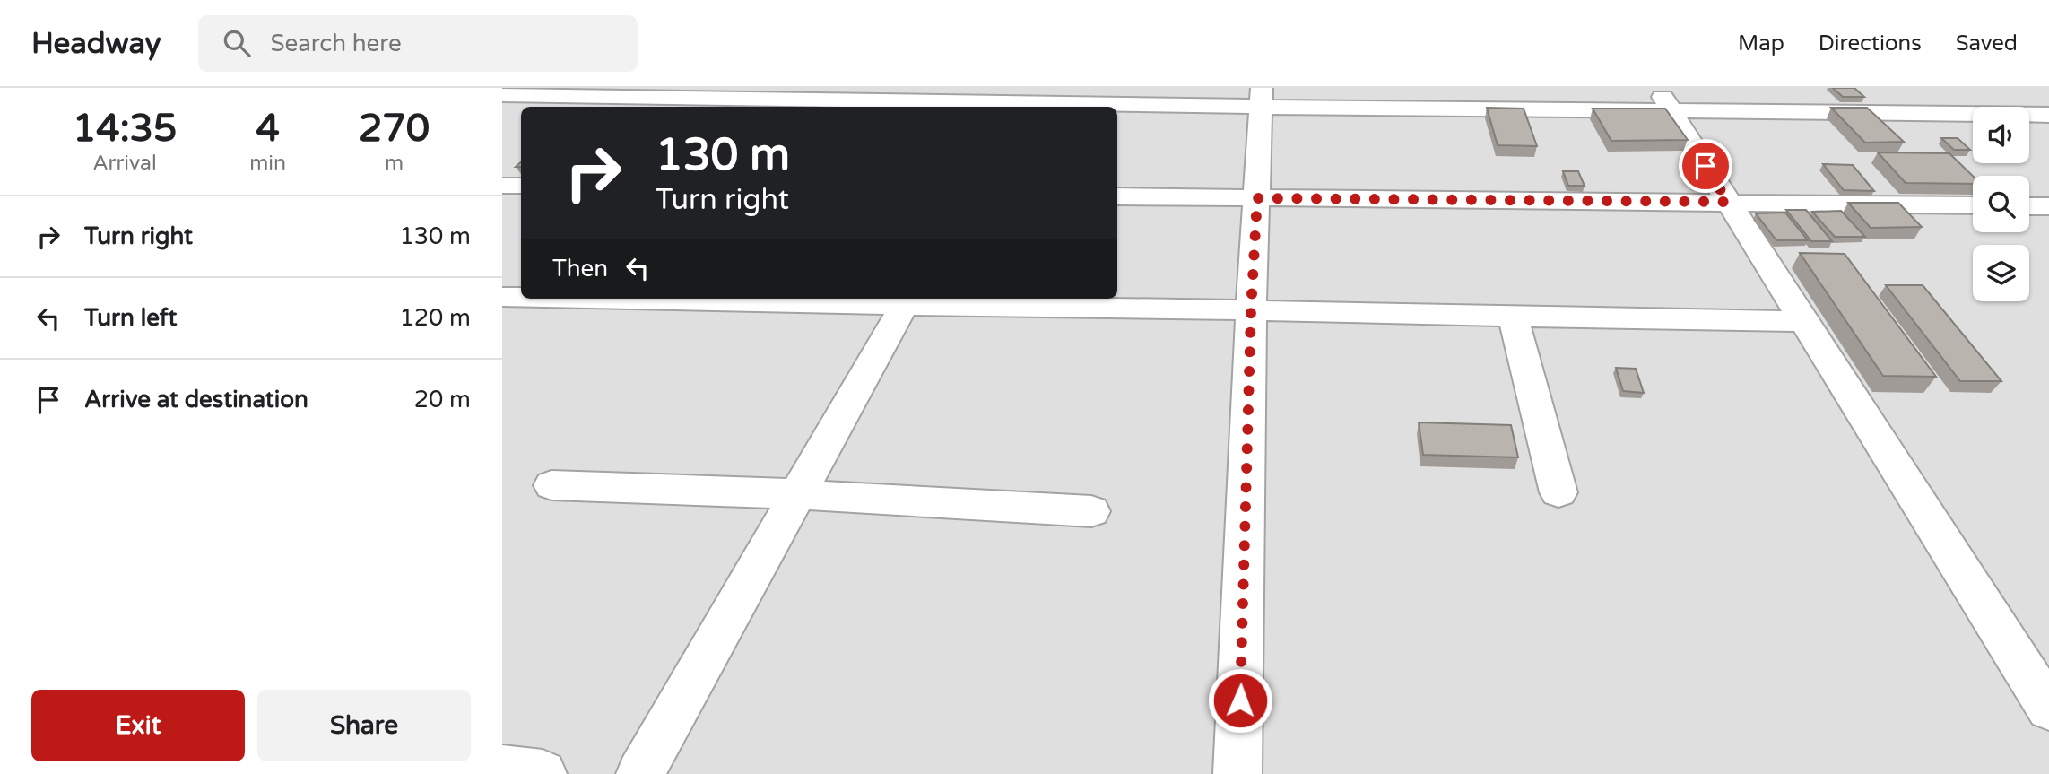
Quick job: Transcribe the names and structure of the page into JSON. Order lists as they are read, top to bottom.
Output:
{
  "page": {
    "header": "Headway",
    "search": "Search here",
    "nav": ["Map", "Directions", "Saved"],
    "eta": [
      "14:35",
      "Arrival",
      "4",
      "min",
      "270",
      "m"
    ],
    "turn": ["130 m", "Turn right"],
    "list": [
      {
        "name": "Turn right",
        "value": "130 m"
      },
      {
        "name": "Turn left",
        "value": "120 m"
      },
      {
        "name": "Arrive at destination",
        "value": "20 m"
      }
    ],
    "then": "Then",
    "buttons": ["Exit", "Share"]
  }
}
